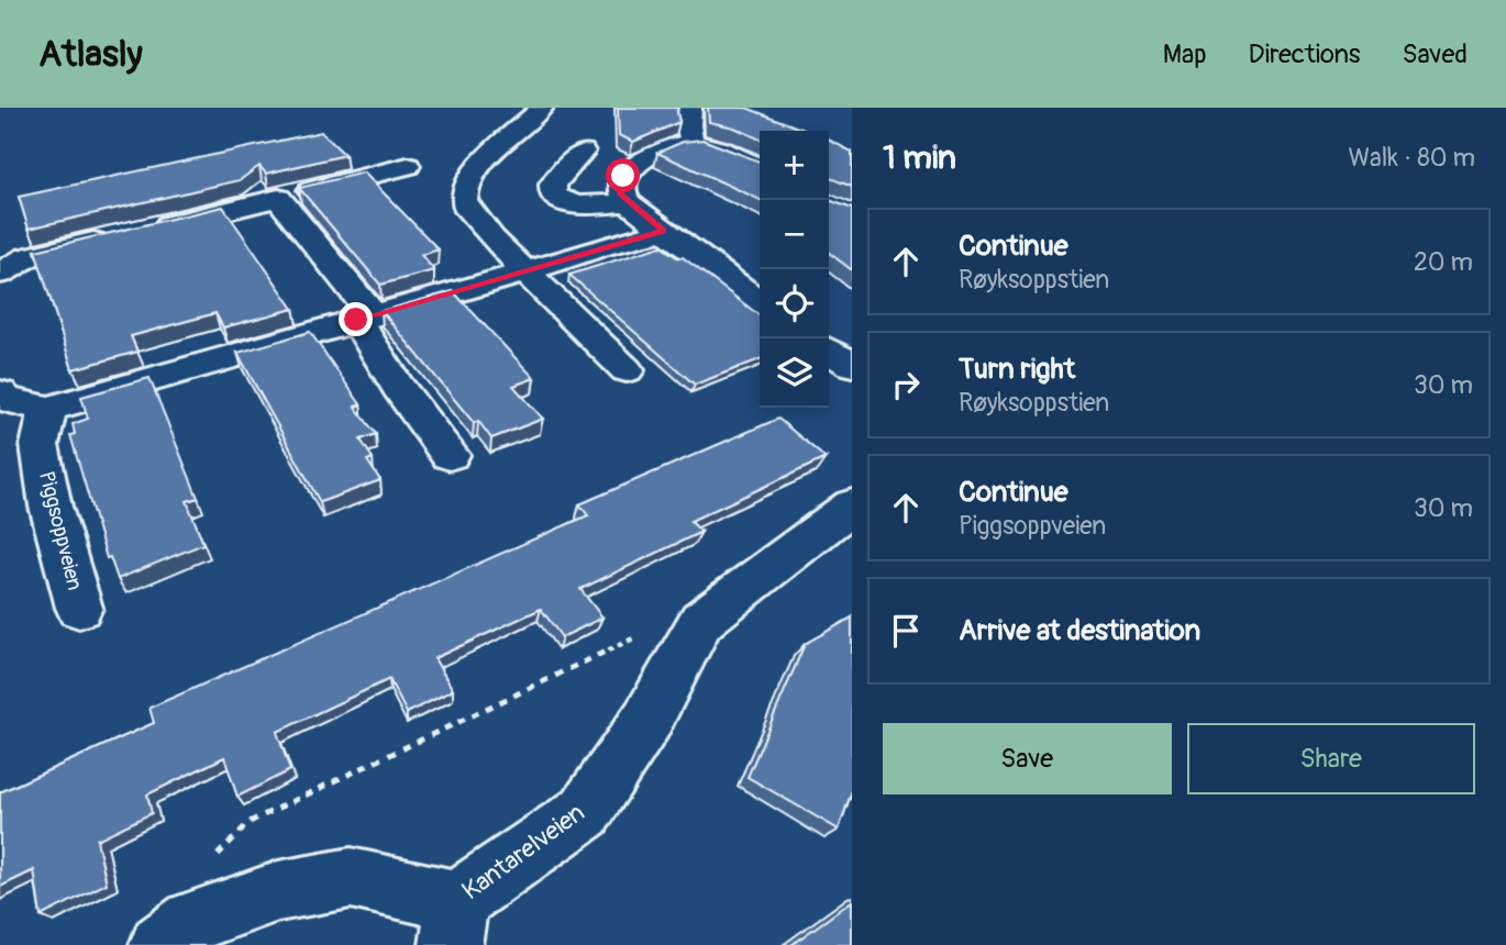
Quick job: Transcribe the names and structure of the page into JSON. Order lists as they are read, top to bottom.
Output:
{
  "streets": {
    "street": ["Piggsoppveien", "Kantarelveien"]
  },
  "page": {
    "header": "Atlasly",
    "nav": ["Map", "Directions", "Saved"],
    "heading": ["1 min", "Walk · 80 m"],
    "map_buttons": ["+", "−"],
    "list": [
      ["Continue", "Røyksoppstien", "20 m"],
      ["Turn right", "Røyksoppstien", "30 m"],
      ["Continue", "Piggsoppveien", "30 m"],
      "Arrive at destination"
    ],
    "buttons": ["Save", "Share"]
  }
}
